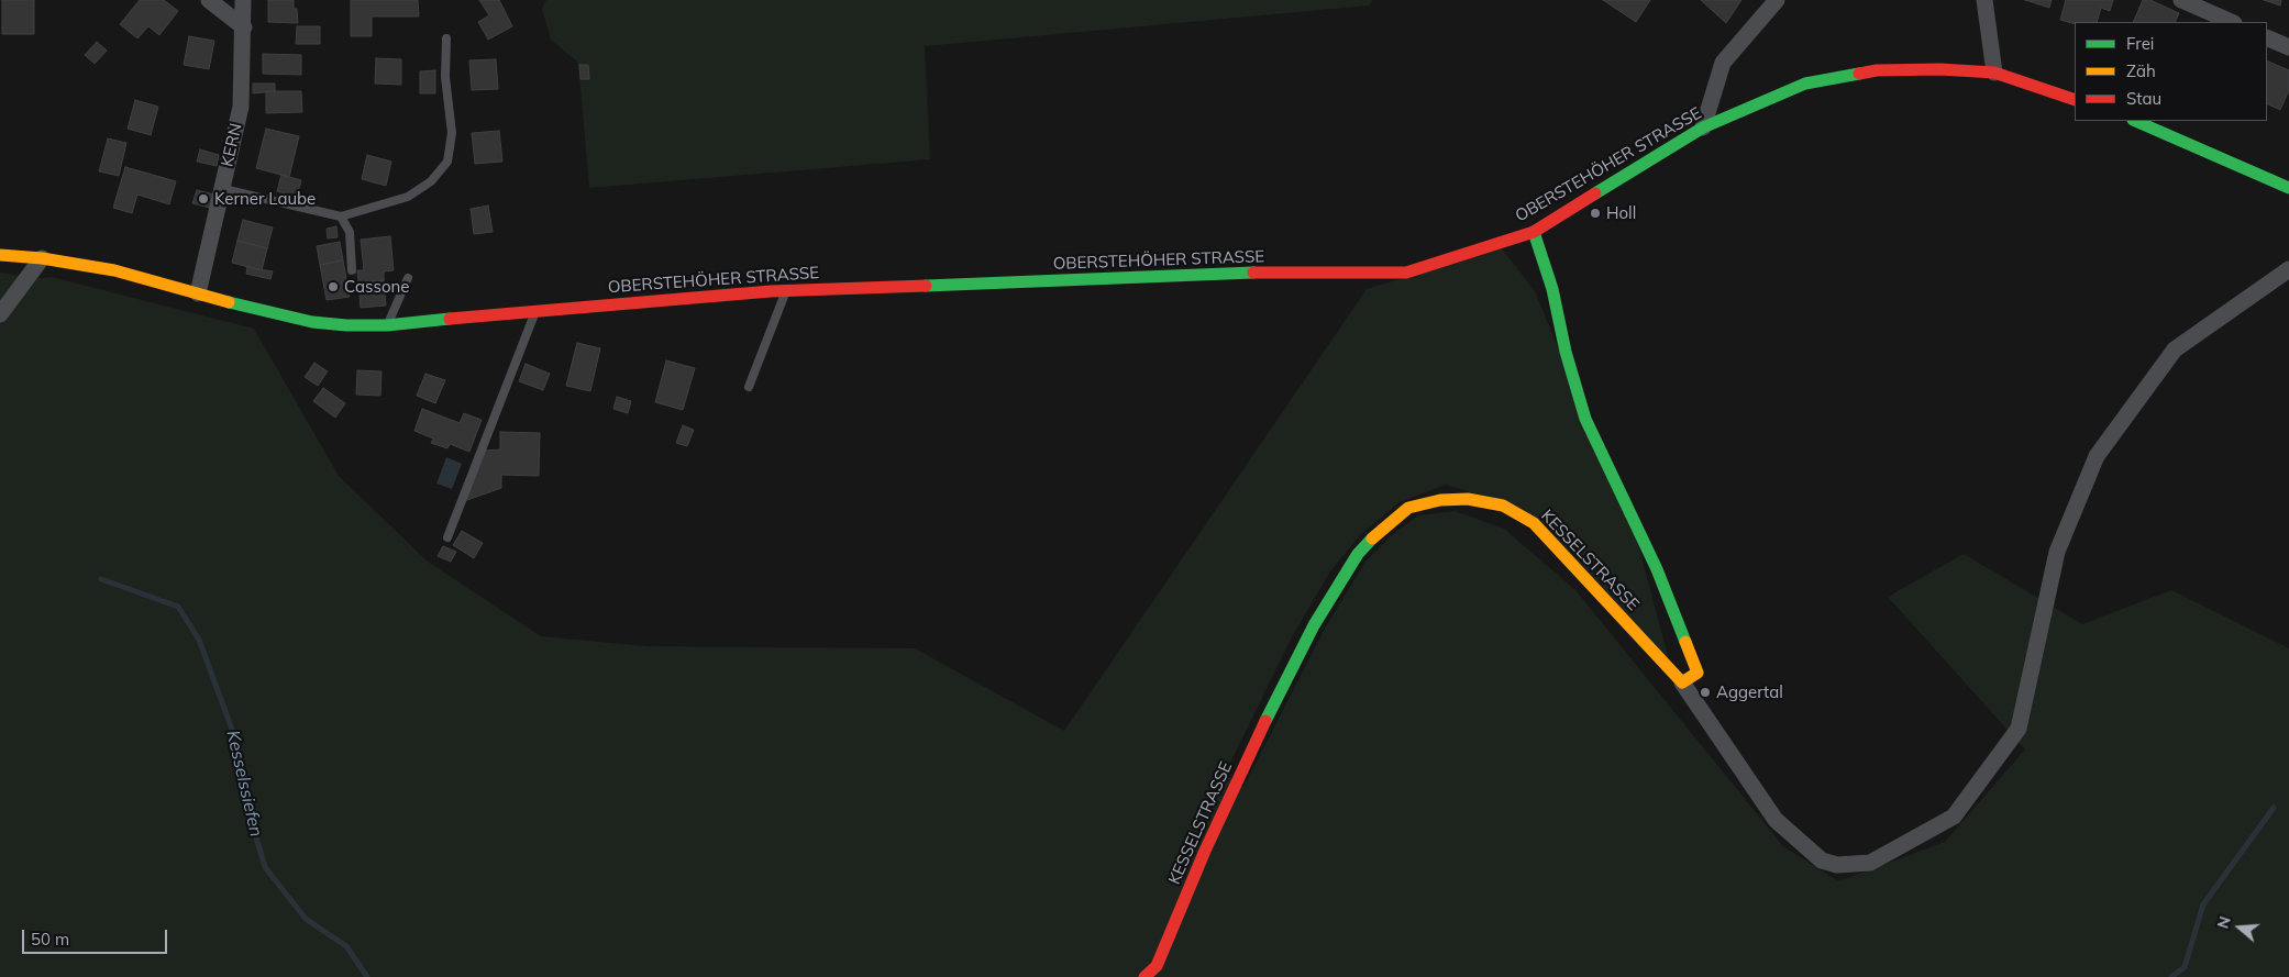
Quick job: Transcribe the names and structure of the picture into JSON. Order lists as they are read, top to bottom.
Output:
{
  "streets": {
    "street": ["KERN", "OBERSTEHÖHER STRASSE", "KESSELSTRASSE"]
  },
  "crossings": [
    ["KERN", "OBERSTEHÖHER STRASSE"],
    ["OBERSTEHÖHER STRASSE", "KESSELSTRASSE"]
  ],
  "water": ["Kesselssiefen"],
  "places": [
    "Kerner Laube",
    "Holl",
    "Cassone",
    "Aggertal"
  ],
  "legend": ["Frei", "Zäh", "Stau"],
  "scale_bar": "50 m",
  "north": "left"
}
